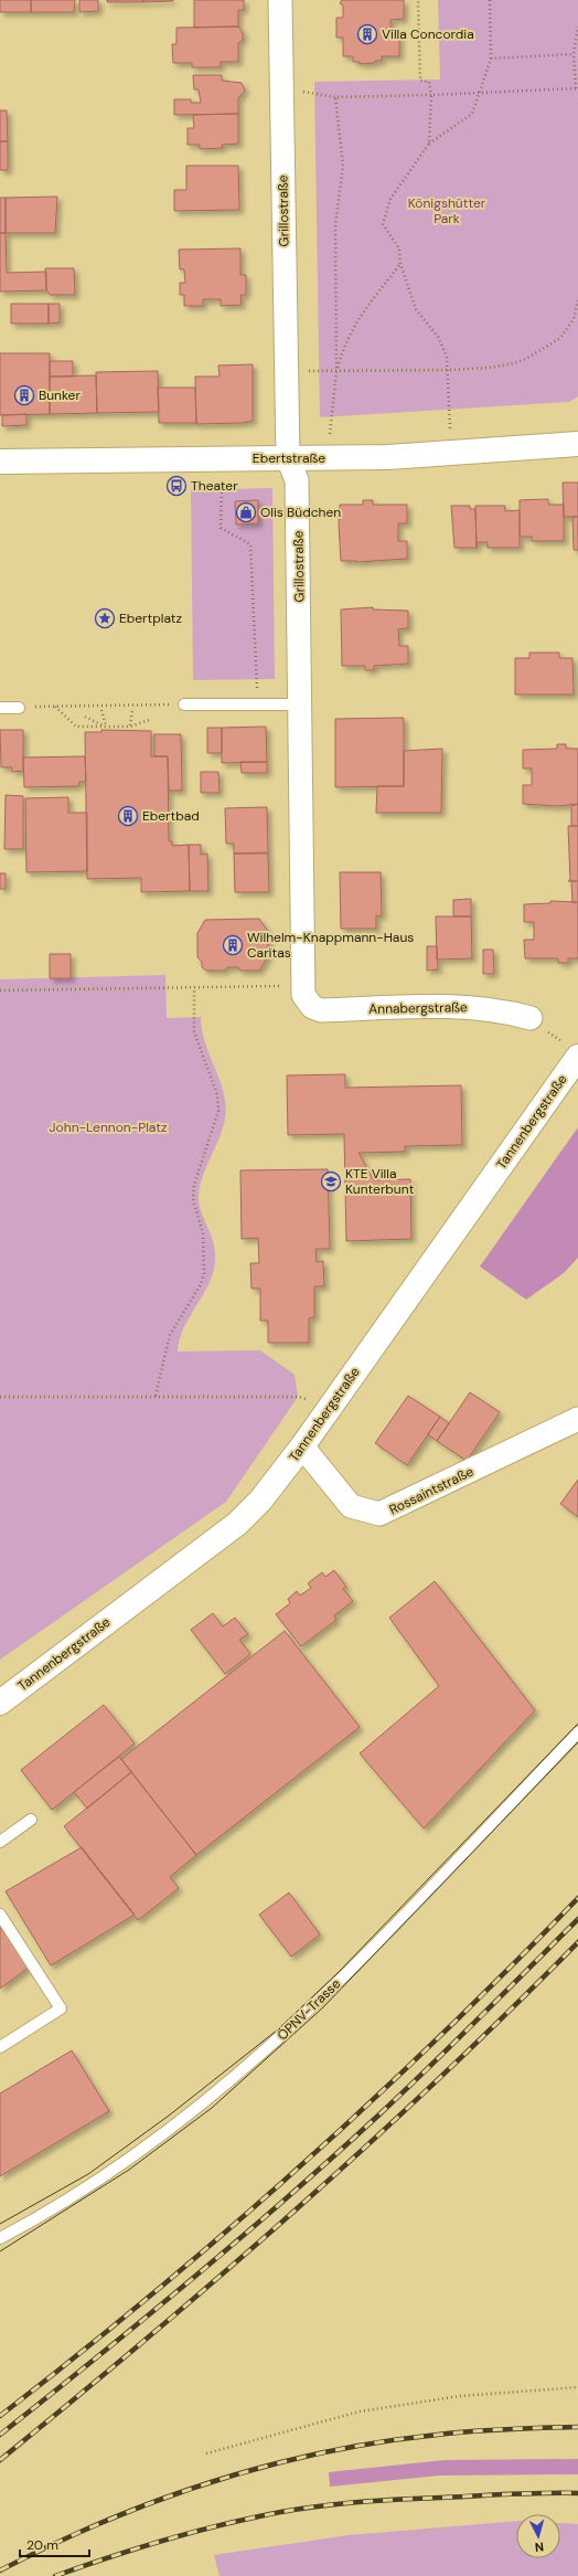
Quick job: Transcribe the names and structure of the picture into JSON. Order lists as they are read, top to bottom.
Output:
{
  "streets": {
    "street": [
      "Grillostraße",
      "Ebertstraße",
      "Annabergstraße",
      "Tannenbergstraße",
      "Rossaintstraße"
    ],
    "lane": ["ÖPNV-Trasse"]
  },
  "crossings": [
    ["Grillostraße", "Ebertstraße"],
    ["Grillostraße", "Annabergstraße"],
    ["Tannenbergstraße", "Rossaintstraße"]
  ],
  "parks": ["Königshütter Park", "John-Lennon-Platz"],
  "places": {
    "building": [
      "Villa Concordia",
      "Bunker",
      "Ebertbad",
      "Wilhelm-Knappmann-Haus Caritas"
    ],
    "bus stop": ["Theater"],
    "shop": ["Olis Büdchen"],
    "place": ["Ebertplatz"],
    "school or university": ["KTE Villa Kunterbunt"]
  },
  "scale_bar": "20 m",
  "north": "bottom"
}
